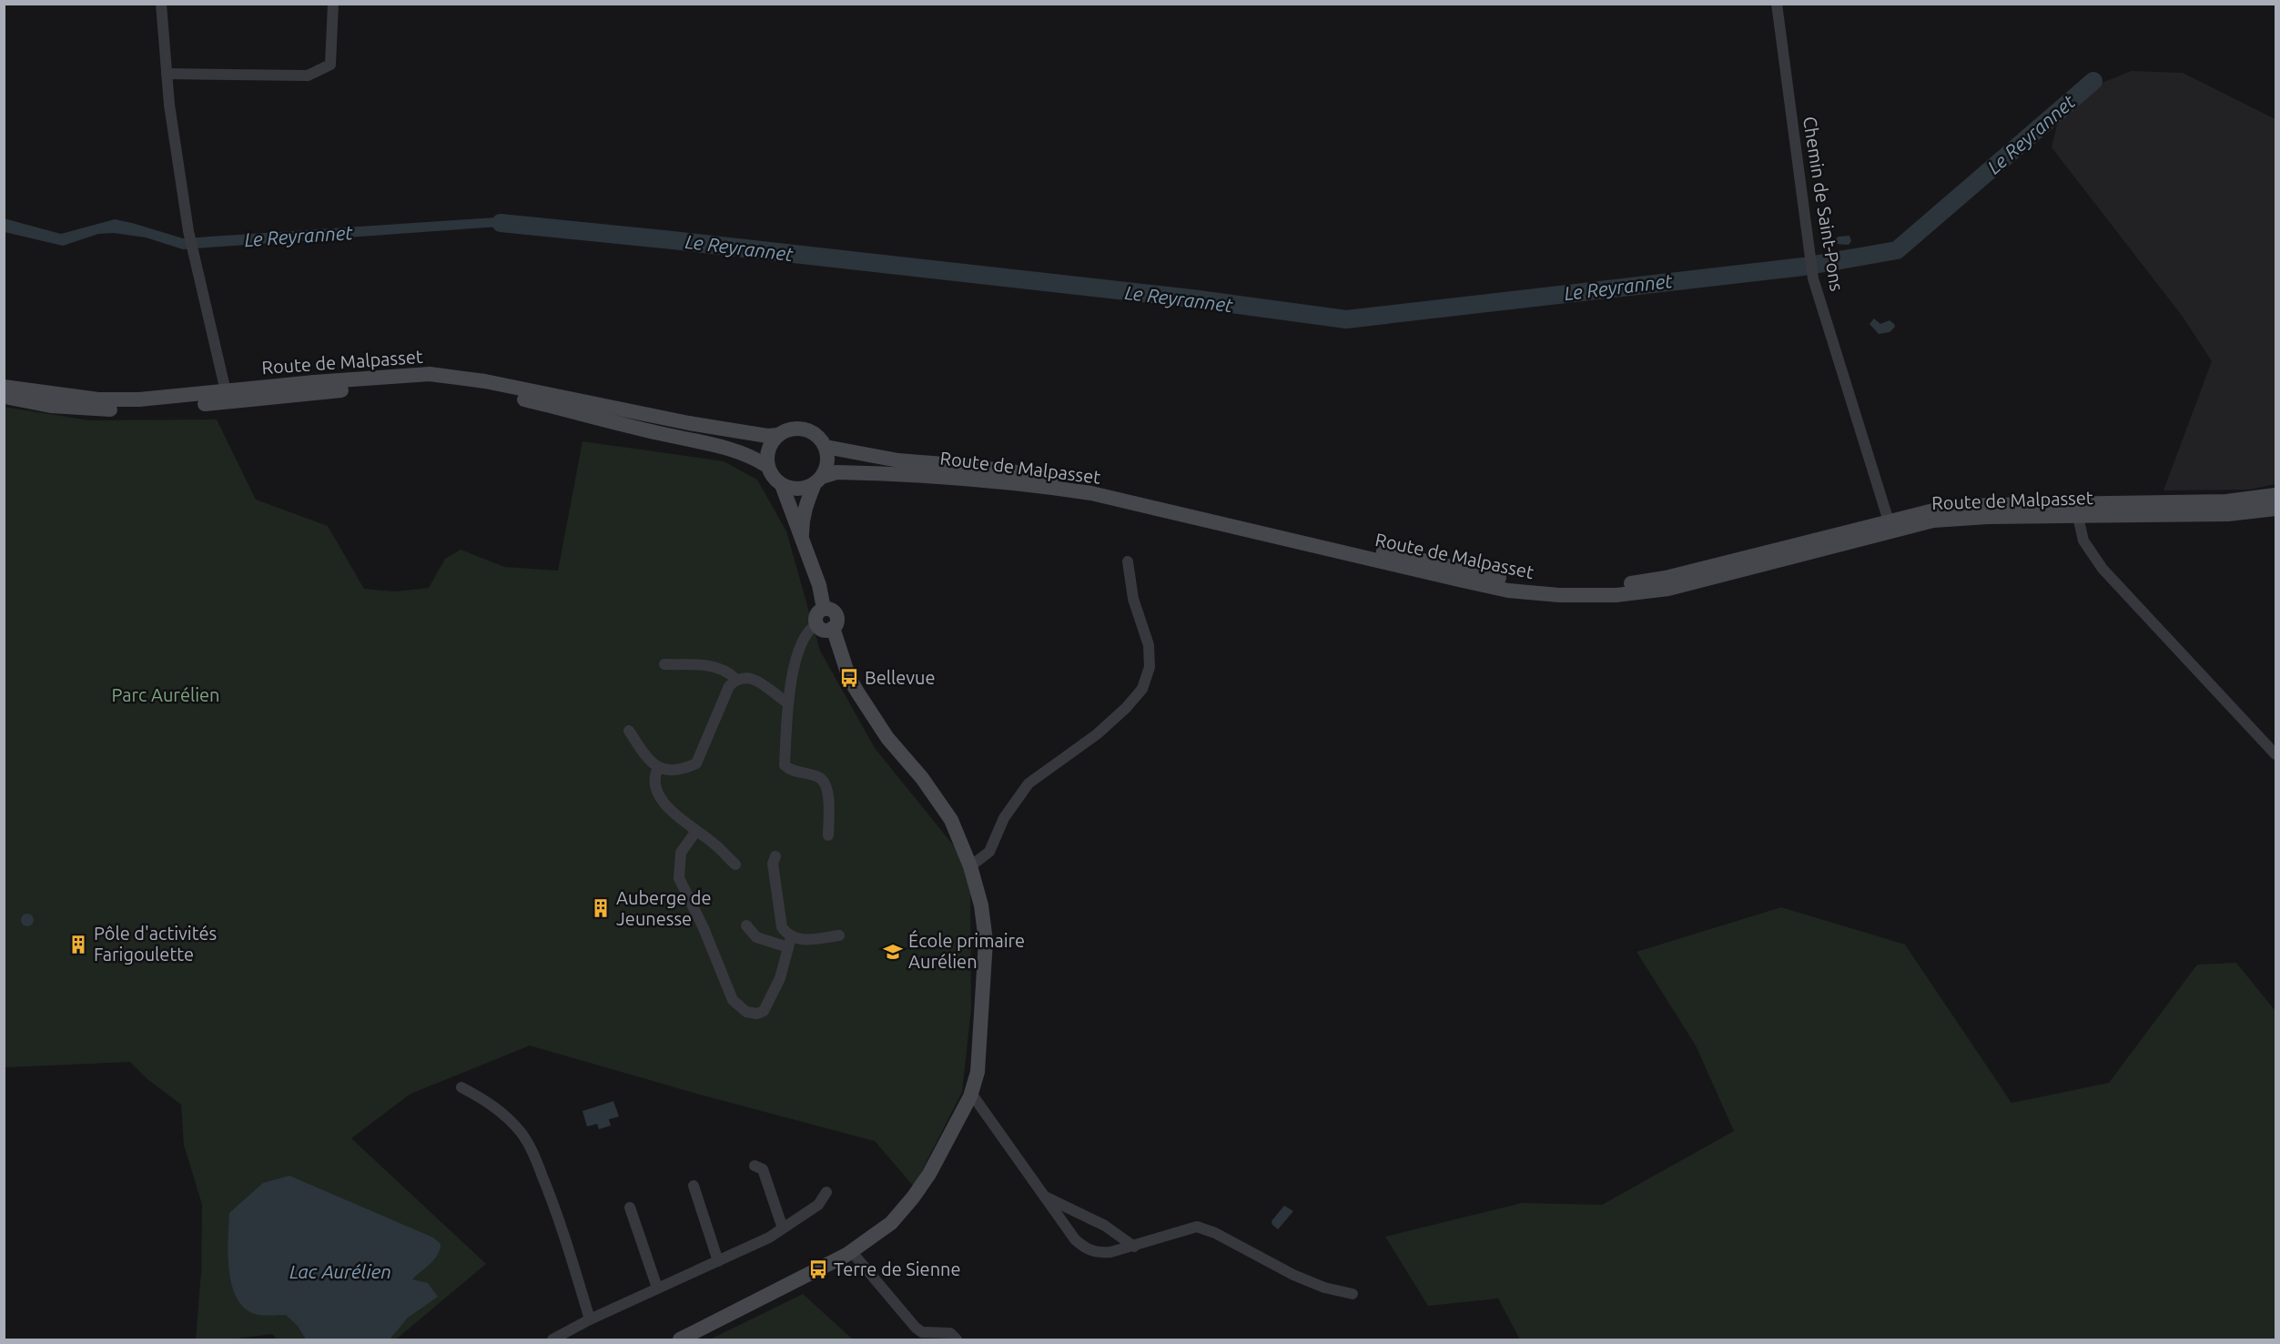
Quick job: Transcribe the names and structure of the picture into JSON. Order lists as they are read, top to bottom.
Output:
{
  "streets": {
    "main road": ["Route de Malpasset"],
    "street": ["Chemin de Saint-Pons"]
  },
  "crossings": [
    ["Chemin de Saint-Pons", "Route de Malpasset"]
  ],
  "water": ["Le Reyrannet", "Lac Aurélien"],
  "parks": ["Parc Aurélien"],
  "places": {
    "bus stop": ["Bellevue", "Terre de Sienne"],
    "building": ["Auberge de Jeunesse", "Pôle d'activités Farigoulette"],
    "school or university": ["École primaire Aurélien"]
  }
}
